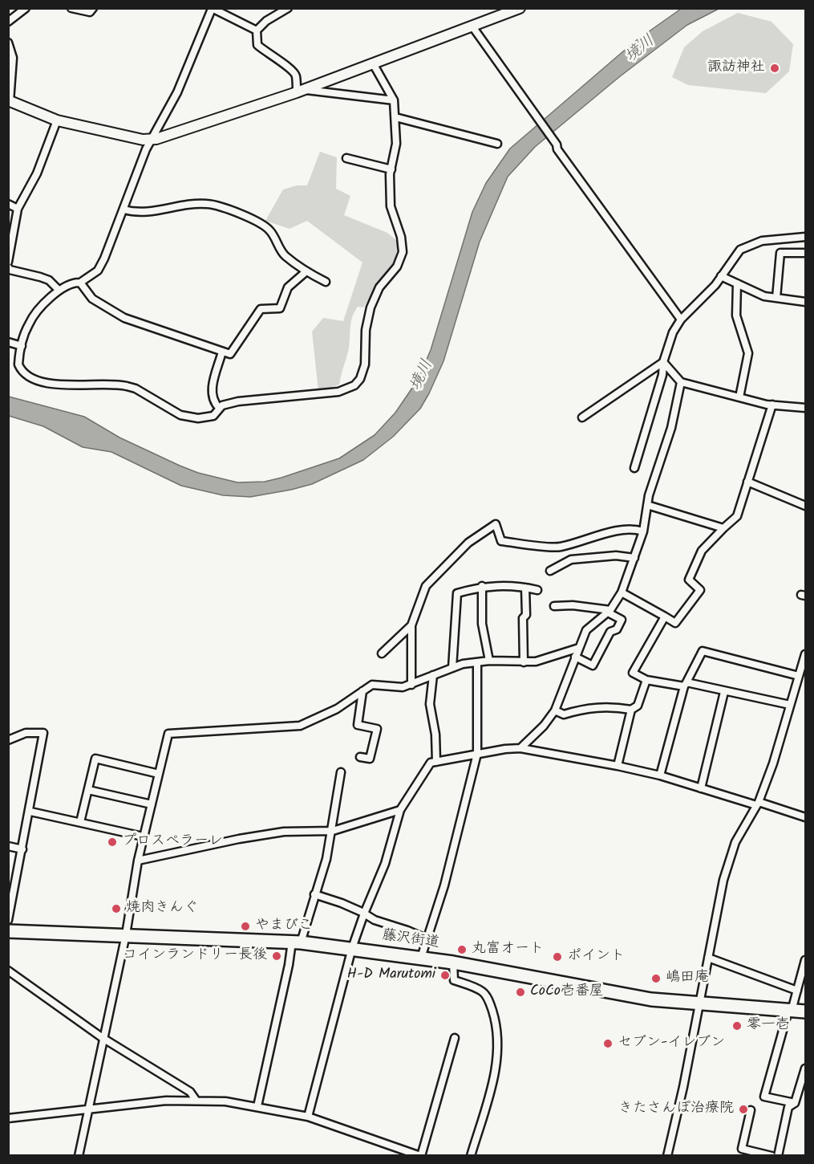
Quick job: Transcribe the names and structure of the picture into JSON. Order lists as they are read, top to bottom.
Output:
{
  "streets": {
    "highway": ["藤沢街道"]
  },
  "water": ["境川"],
  "places": [
    "諏訪神社",
    "プロスぺラーレ",
    "焼肉きんぐ",
    "やまびこ",
    "丸富オート",
    "コインランドリー長後",
    "ポイント",
    "H-D Marutomi",
    "嶋田庵",
    "CoCo壱番屋",
    "零一壱",
    "セブン-イレブン",
    "きたさんぽ治療院"
  ]
}
